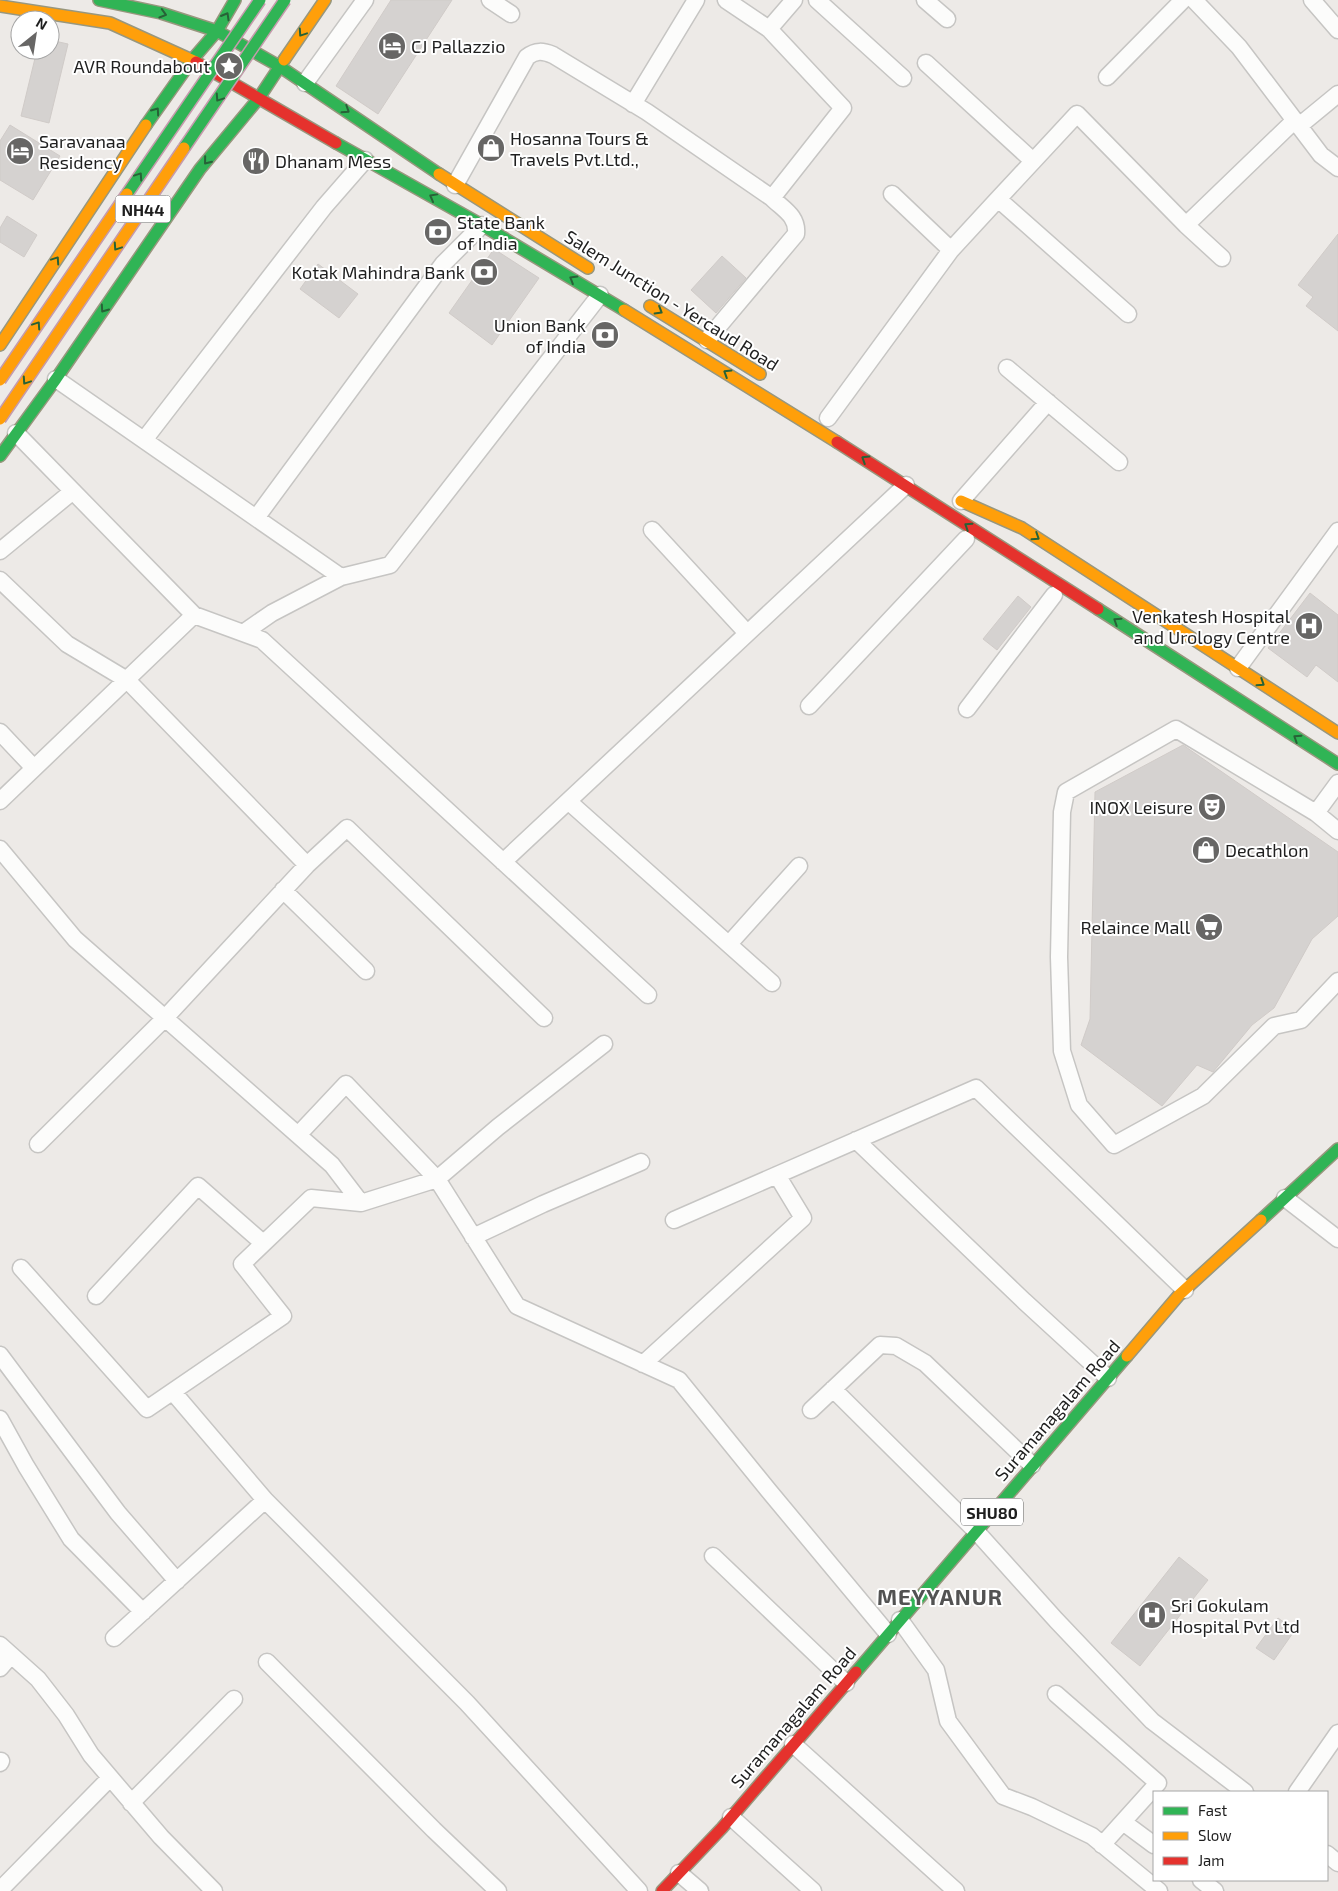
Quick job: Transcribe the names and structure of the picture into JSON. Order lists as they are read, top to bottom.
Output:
{
  "streets": {
    "main road": [
      "NH44",
      "Salem Junction - Yercaud Road",
      "Suramanagalam Road",
      "SHU80"
    ]
  },
  "districts": ["MEYYANUR"],
  "places": {
    "hotel": ["CJ Pallazzio", "Saravanaa Residency"],
    "place": ["AVR Roundabout"],
    "shop": ["Hosanna Tours & Travels Pvt.Ltd.,", "Decathlon"],
    "restaurant": ["Dhanam Mess"],
    "bank": ["State Bank of India", "Kotak Mahindra Bank", "Union Bank of India"],
    "hospital": ["Venkatesh Hospital and Urology Centre", "Sri Gokulam Hospital Pvt Ltd"],
    "theatre": ["INOX Leisure"],
    "supermarket": ["Relaince Mall"]
  },
  "legend": ["Fast", "Slow", "Jam"],
  "north": "top right"
}
